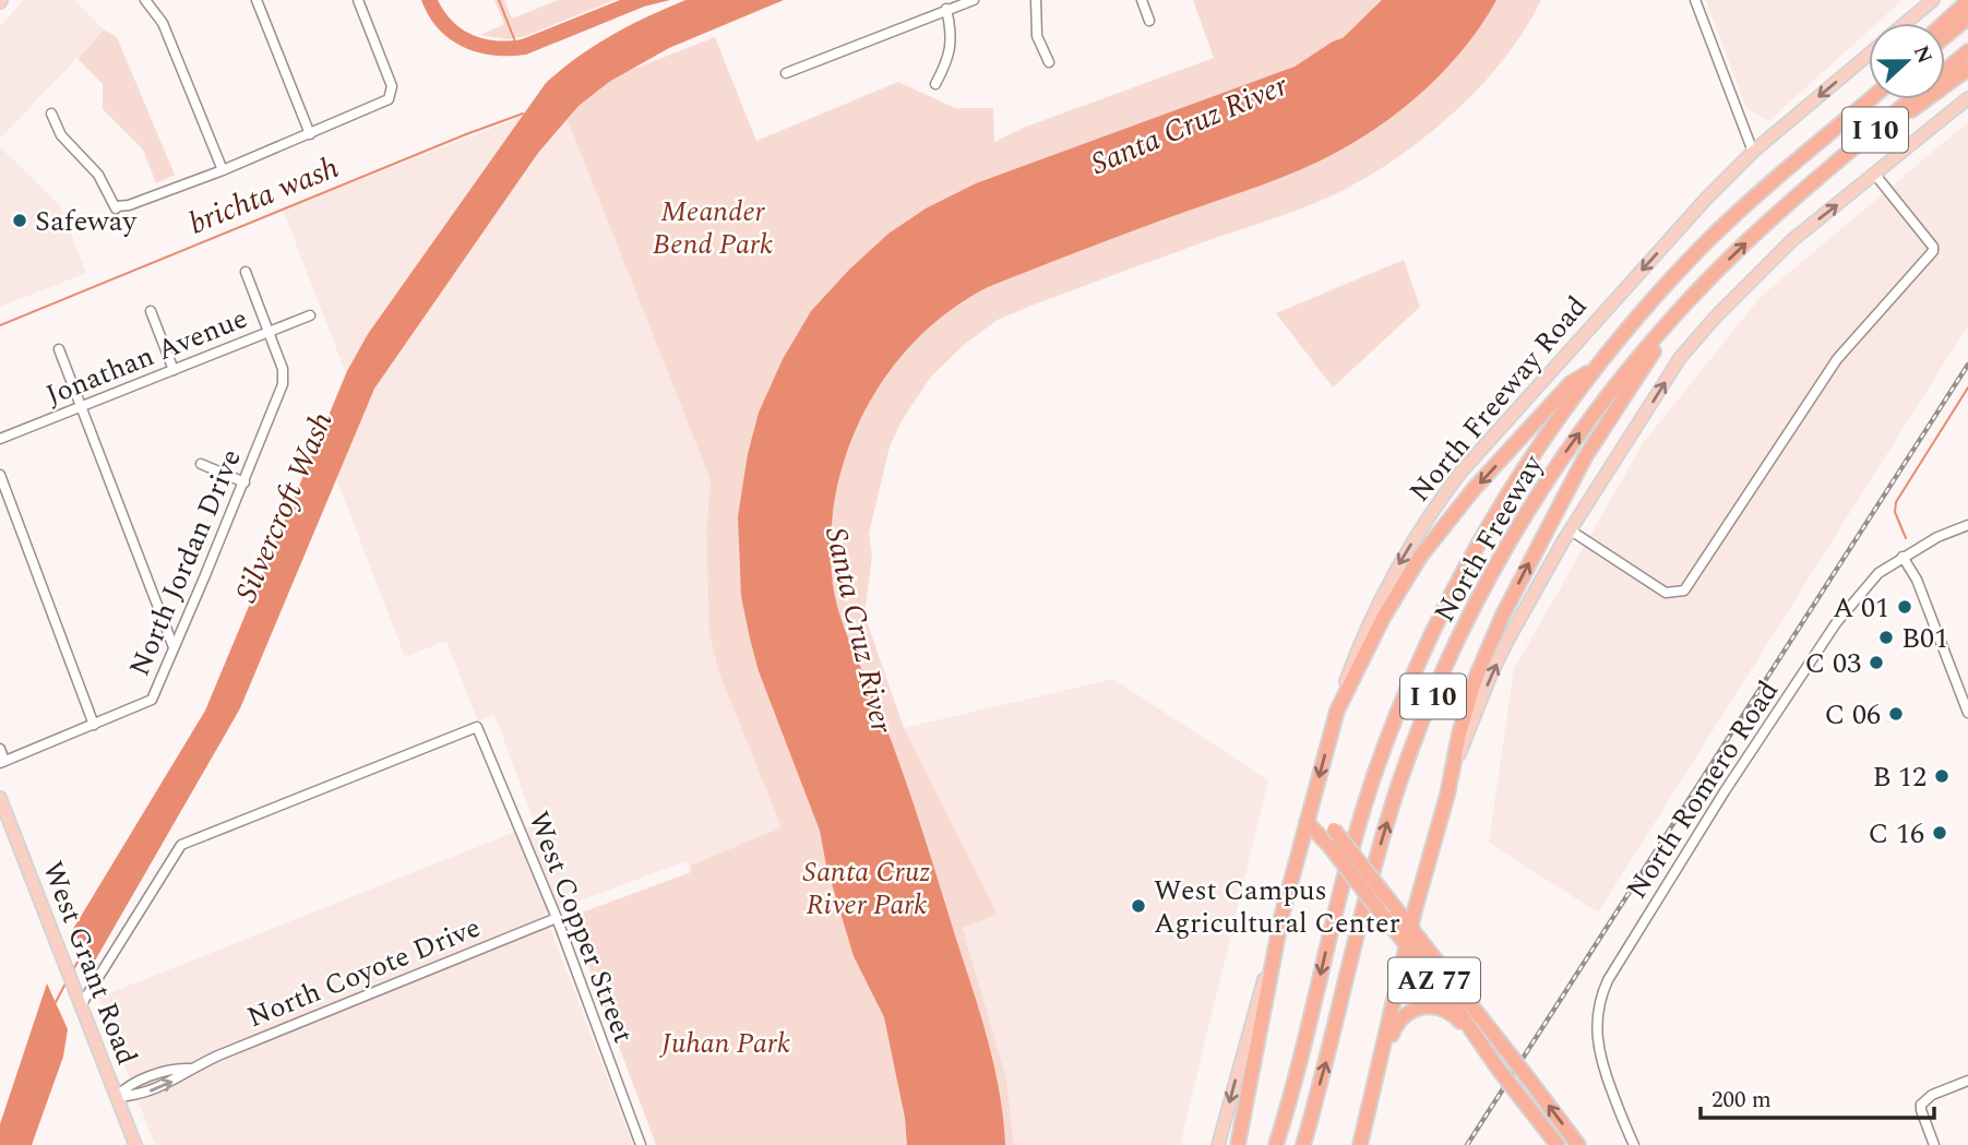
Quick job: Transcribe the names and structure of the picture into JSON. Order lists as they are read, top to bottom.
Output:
{
  "streets": {
    "highway": [
      "I 10",
      "North Freeway Road",
      "North Freeway",
      "AZ 77"
    ],
    "main road": ["West Grant Road"],
    "street": [
      "Jonathan Avenue",
      "North Jordan Drive",
      "North Romero Road",
      "West Copper Street",
      "North Coyote Drive"
    ]
  },
  "crossings": [
    ["Jonathan Avenue", "North Jordan Drive"],
    ["North Freeway Road", "AZ 77"],
    ["West Copper Street", "West Grant Road"],
    ["West Copper Street", "North Coyote Drive"],
    ["West Grant Road", "North Coyote Drive"]
  ],
  "water": ["Santa Cruz River", "brichta wash", "Silvercroft Wash"],
  "parks": ["Meander Bend Park", "Santa Cruz River Park", "Juhan Park"],
  "places": [
    "Safeway",
    "A 01",
    "B01",
    "C 03",
    "C 06",
    "B 12",
    "C 16",
    "West Campus Agricultural Center"
  ],
  "scale_bar": "200 m",
  "north": "right"
}
